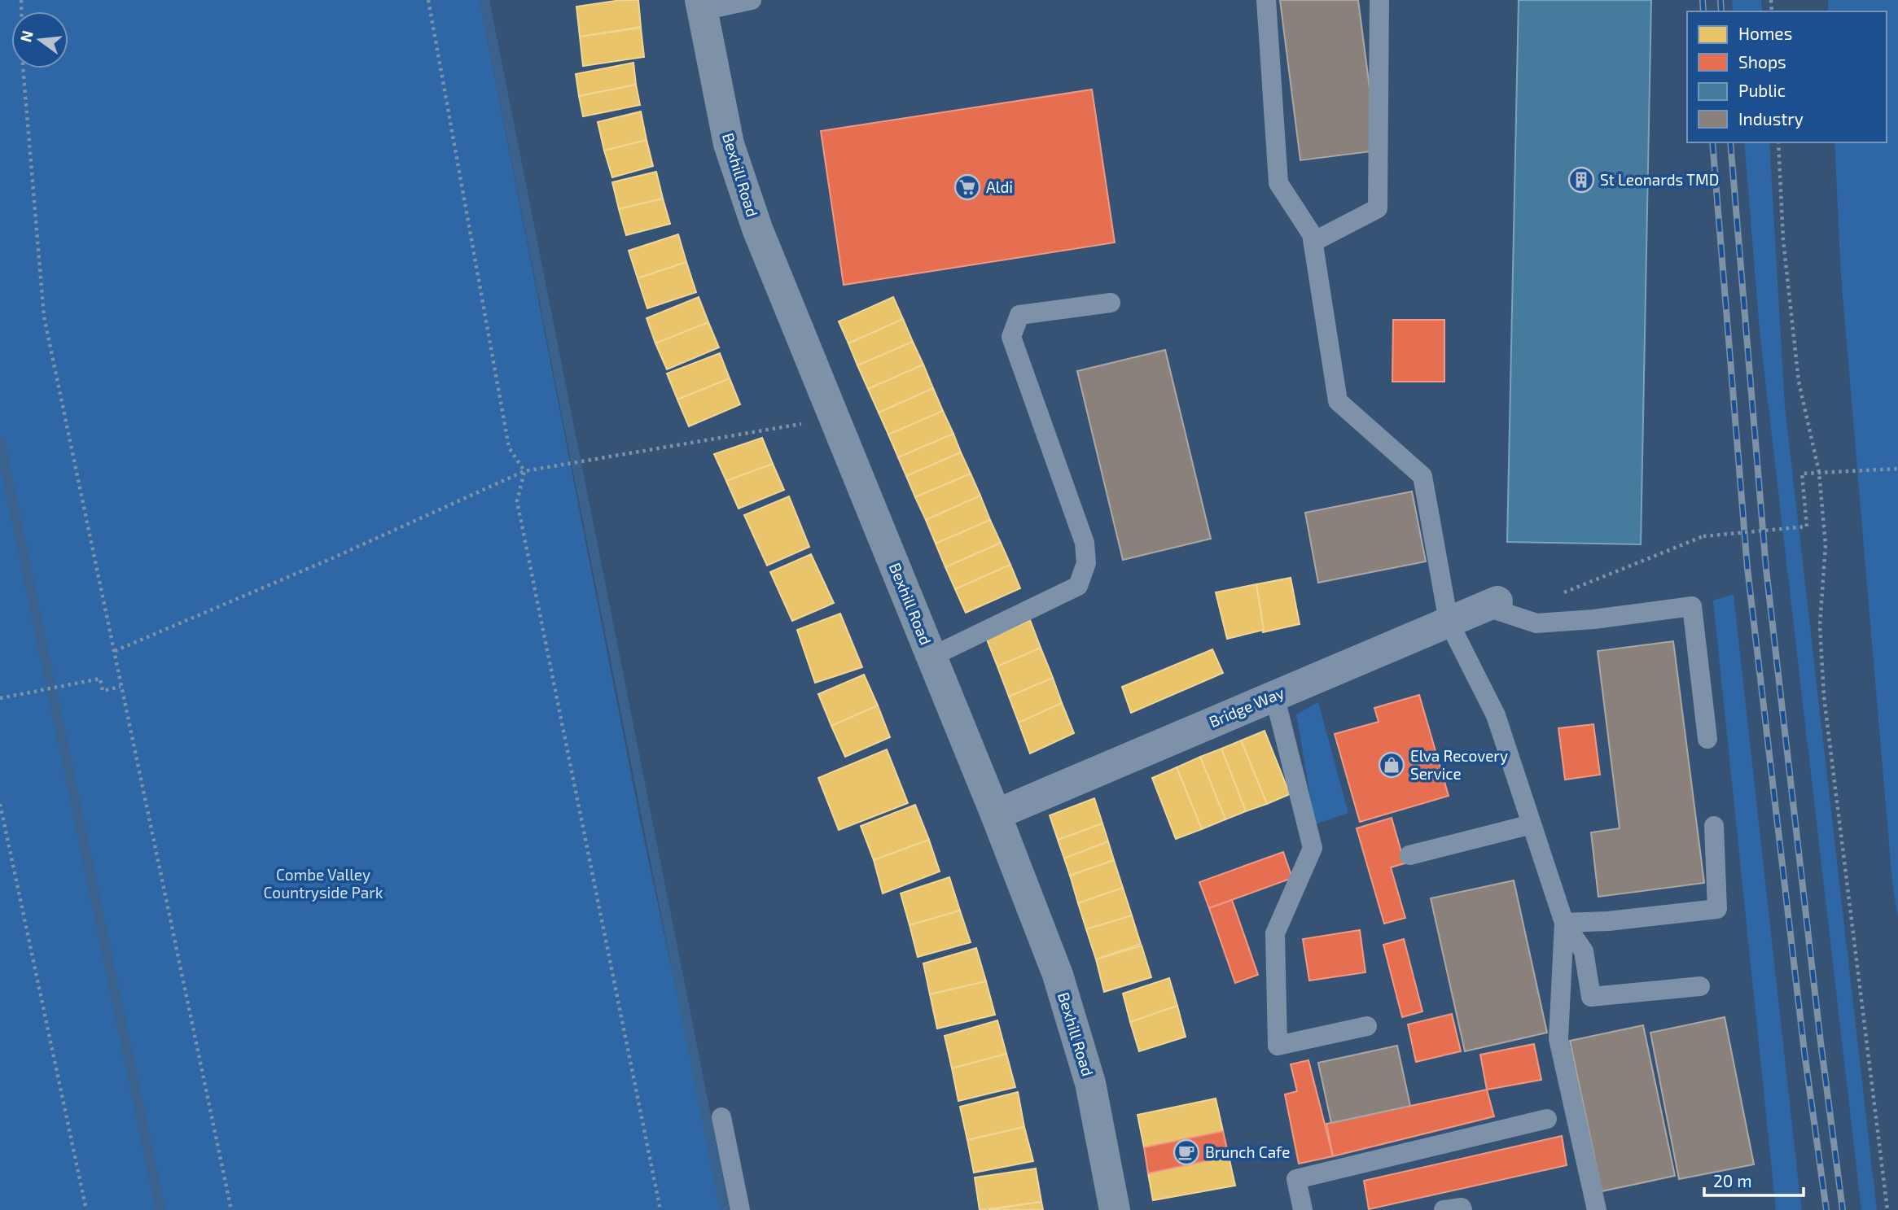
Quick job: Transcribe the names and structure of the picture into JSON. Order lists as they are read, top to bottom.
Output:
{
  "streets": {
    "highway": ["Bexhill Road"],
    "street": ["Bridge Way"]
  },
  "crossings": [
    ["Bexhill Road", "Bridge Way"]
  ],
  "parks": ["Combe Valley Countryside Park"],
  "places": {
    "building": ["St Leonards TMD"],
    "supermarket": ["Aldi"],
    "shop": ["Elva Recovery Service"],
    "cafe": ["Brunch Cafe"]
  },
  "legend": [
    "Homes",
    "Shops",
    "Public",
    "Industry"
  ],
  "scale_bar": "20 m",
  "north": "left"
}
